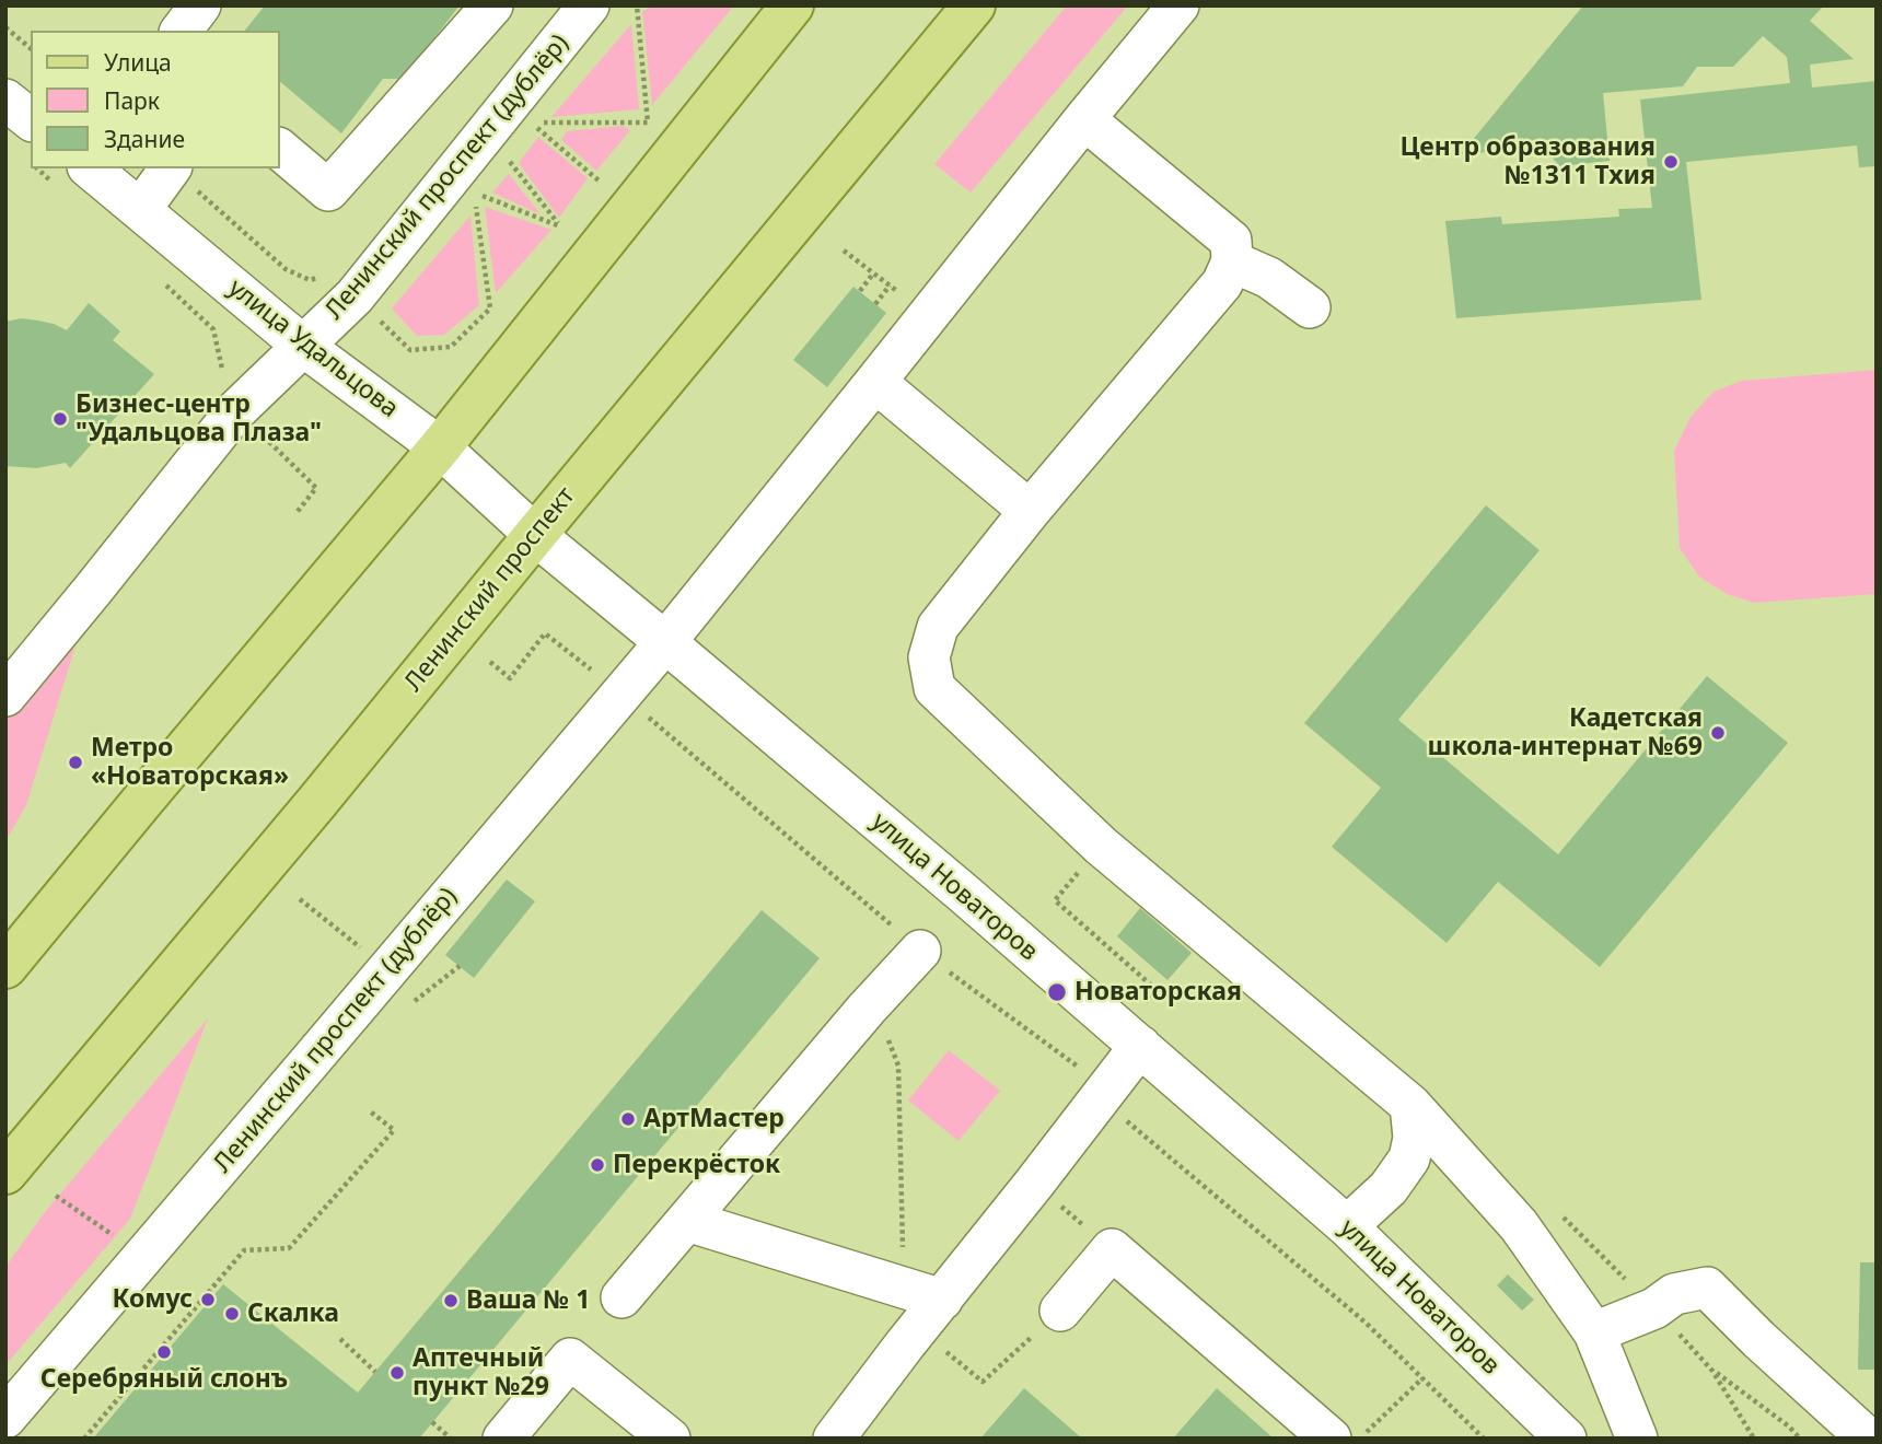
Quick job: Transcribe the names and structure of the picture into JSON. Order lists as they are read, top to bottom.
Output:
{
  "streets": {
    "main road": ["Ленинский проспект"],
    "street": ["Ленинский проспект (дублёр)", "улица Удальцова", "улица Новаторов"]
  },
  "crossings": [
    ["Ленинский проспект (дублёр)", "улица Удальцова"],
    ["Ленинский проспект (дублёр)", "улица Новаторов"],
    ["улица Удальцова", "Ленинский проспект"],
    ["улица Удальцова", "улица Новаторов"],
    ["Ленинский проспект", "улица Новаторов"]
  ],
  "places": [
    "Центр образования №1311 Тхия",
    "Бизнес-центр \"Удальцова Плаза\"",
    "Кадетская школа-интернат №69",
    "Метро «Новаторская»",
    "Новаторская",
    "АртМастер",
    "Перекрёсток",
    "Комус",
    "Ваша № 1",
    "Скалка",
    "Серебряный слонъ",
    "Аптечный пункт №29"
  ],
  "legend": ["Улица", "Парк", "Здание"]
}
